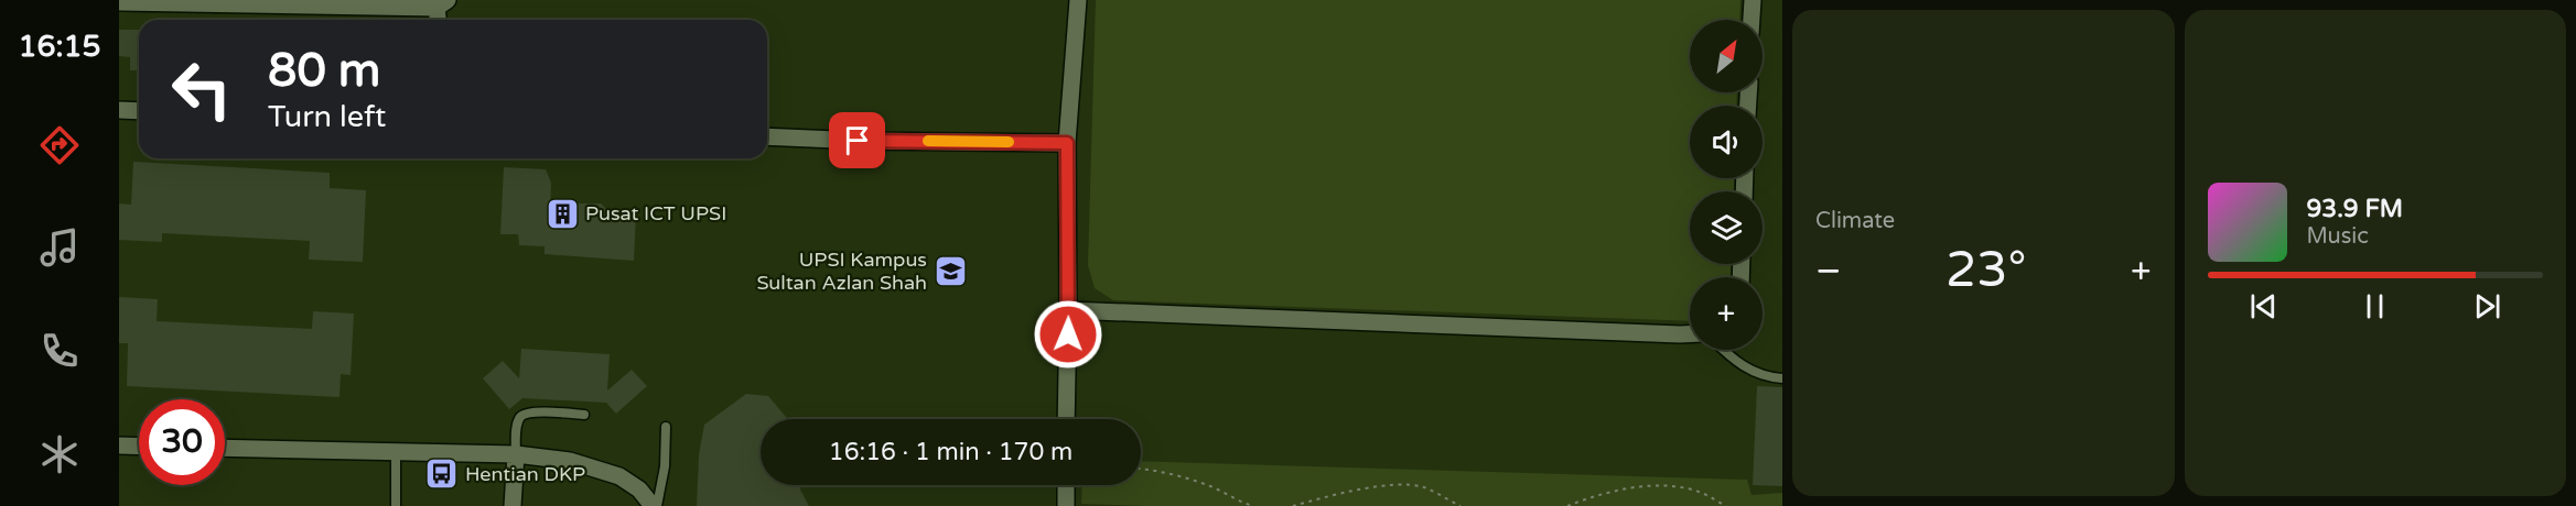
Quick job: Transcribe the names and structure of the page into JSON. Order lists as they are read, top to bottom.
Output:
{
  "places": {
    "building": ["Pusat ICT UPSI"],
    "school or university": ["UPSI Kampus Sultan Azlan Shah"],
    "bus stop": ["Hentian DKP"]
  },
  "north": "top right",
  "page": {
    "tabs": "16:15",
    "tile": "Climate",
    "map_buttons": "+",
    "turn": ["80 m", "Turn left"],
    "song": ["93.9 FM", "Music"],
    "heat": ["−", "23°", "+"],
    "limit": "30",
    "trip": "16:16 · 1 min · 170 m"
  }
}
